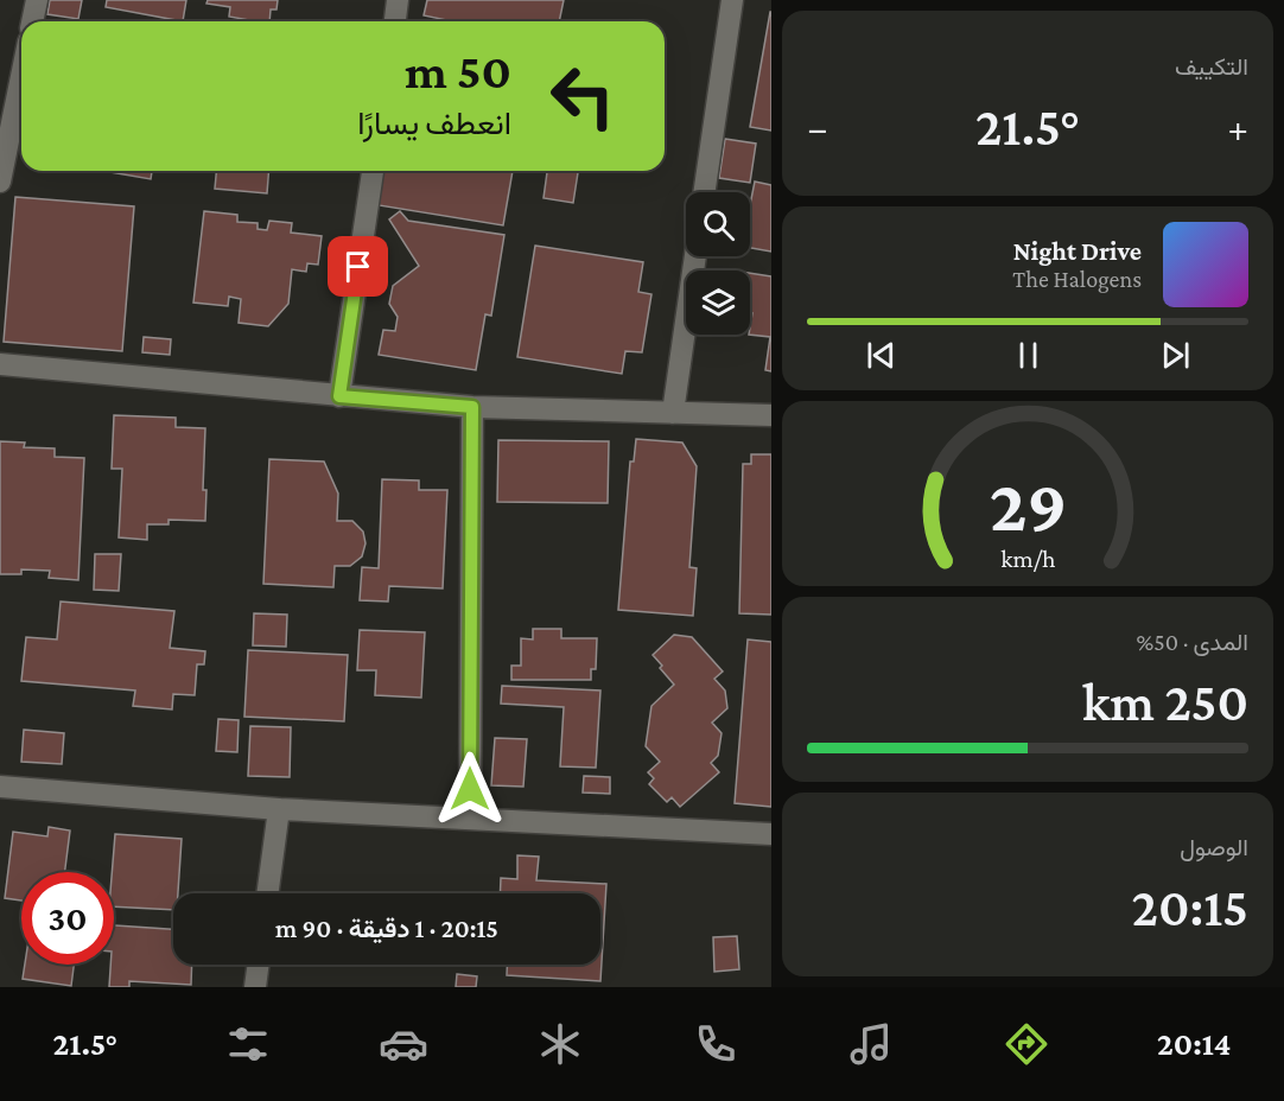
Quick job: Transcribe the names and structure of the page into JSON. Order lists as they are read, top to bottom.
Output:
{
  "page": {
    "tile": [
      "التكييف",
      ["المدى · 50%", "250 km"],
      ["الوصول", "20:15"]
    ],
    "turn": ["50 m", "انعطف يسارًا"],
    "heat": ["−", "21.5°", "+"],
    "song": ["Night Drive", "The Halogens"],
    "limit": "30",
    "trip": "20:15 · 1 دقيقة · 90 m",
    "tabs": ["20:14", "21.5°"],
    "gauge": ["29", "km/h"]
  }
}
